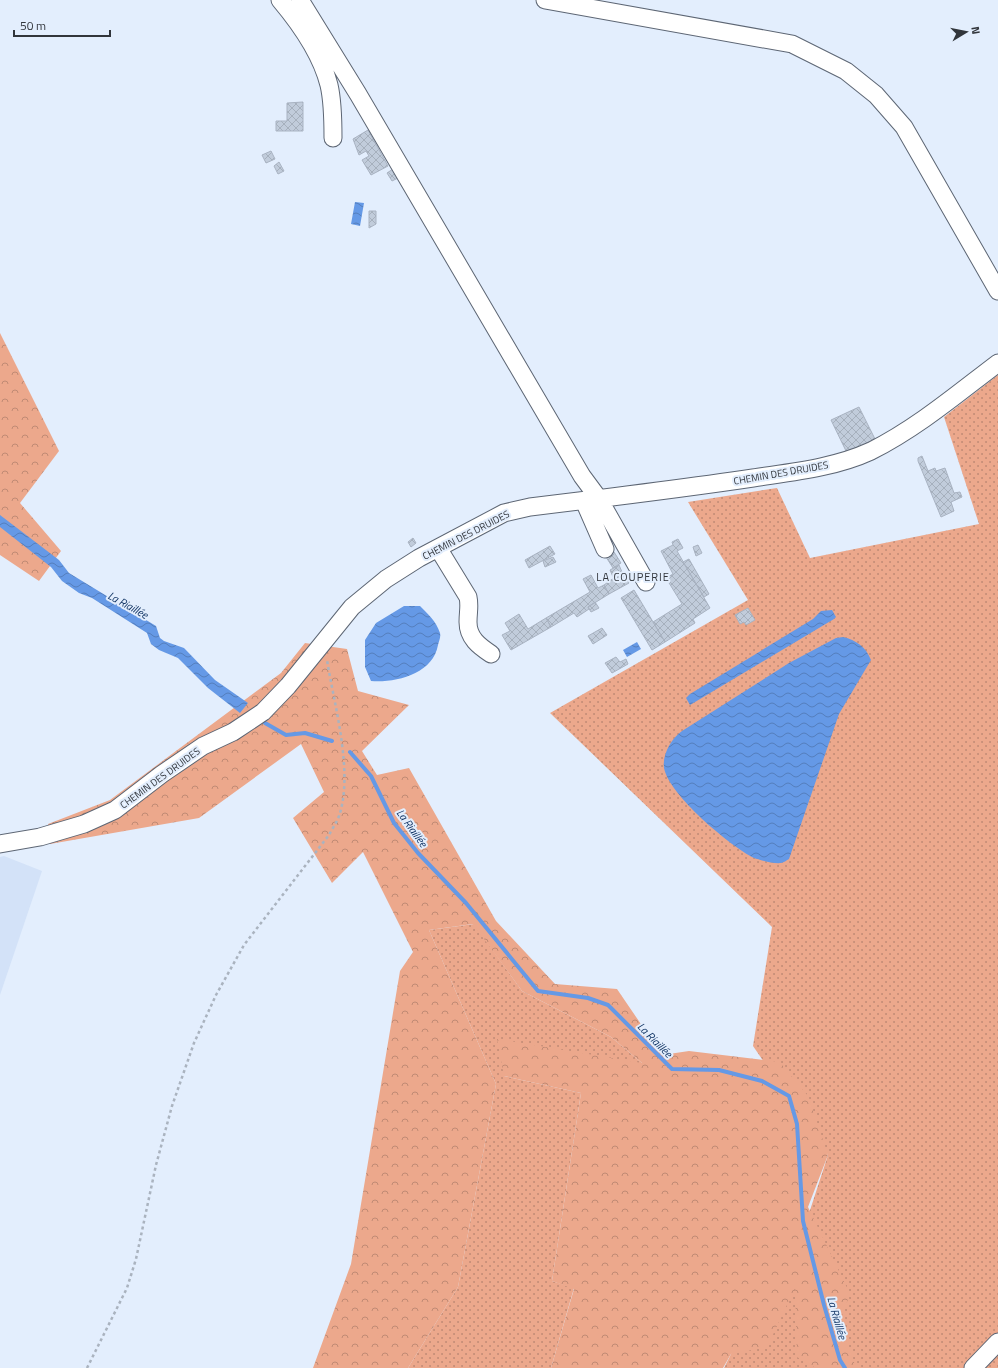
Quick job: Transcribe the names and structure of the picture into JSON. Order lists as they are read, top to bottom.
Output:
{
  "streets": {
    "street": ["CHEMIN DES DRUIDES"]
  },
  "districts": ["LA COUPERIE"],
  "water": ["La Riaillée"],
  "scale_bar": "50 m",
  "north": "right"
}
